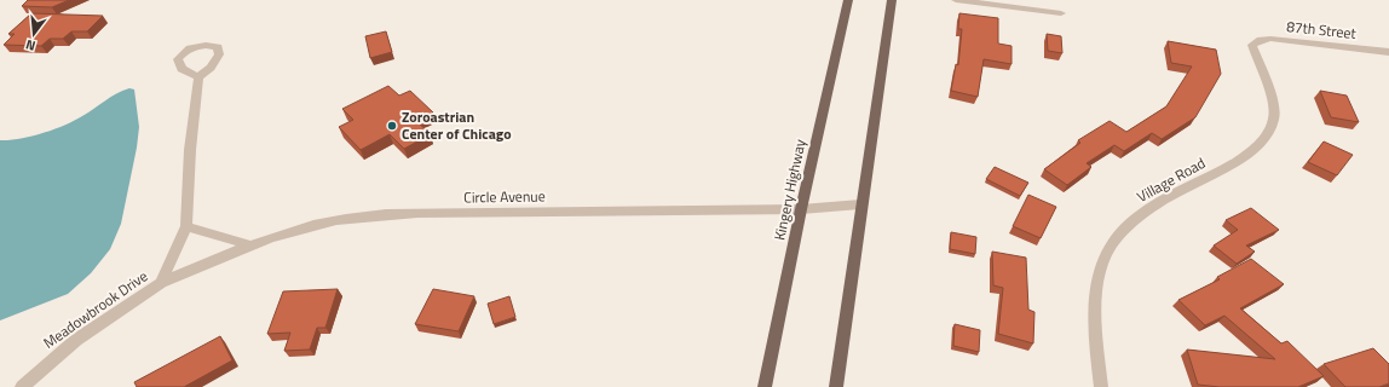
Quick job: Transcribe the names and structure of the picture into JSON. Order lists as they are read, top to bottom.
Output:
{
  "streets": {
    "main road": ["Kingery Highway"],
    "street": [
      "87th Street",
      "Village Road",
      "Circle Avenue",
      "Meadowbrook Drive"
    ]
  },
  "crossings": [
    ["87th Street", "Village Road"],
    ["Kingery Highway", "Circle Avenue"],
    ["Circle Avenue", "Meadowbrook Drive"]
  ],
  "places": ["Zoroastrian Center of Chicago"],
  "north": "bottom"
}
